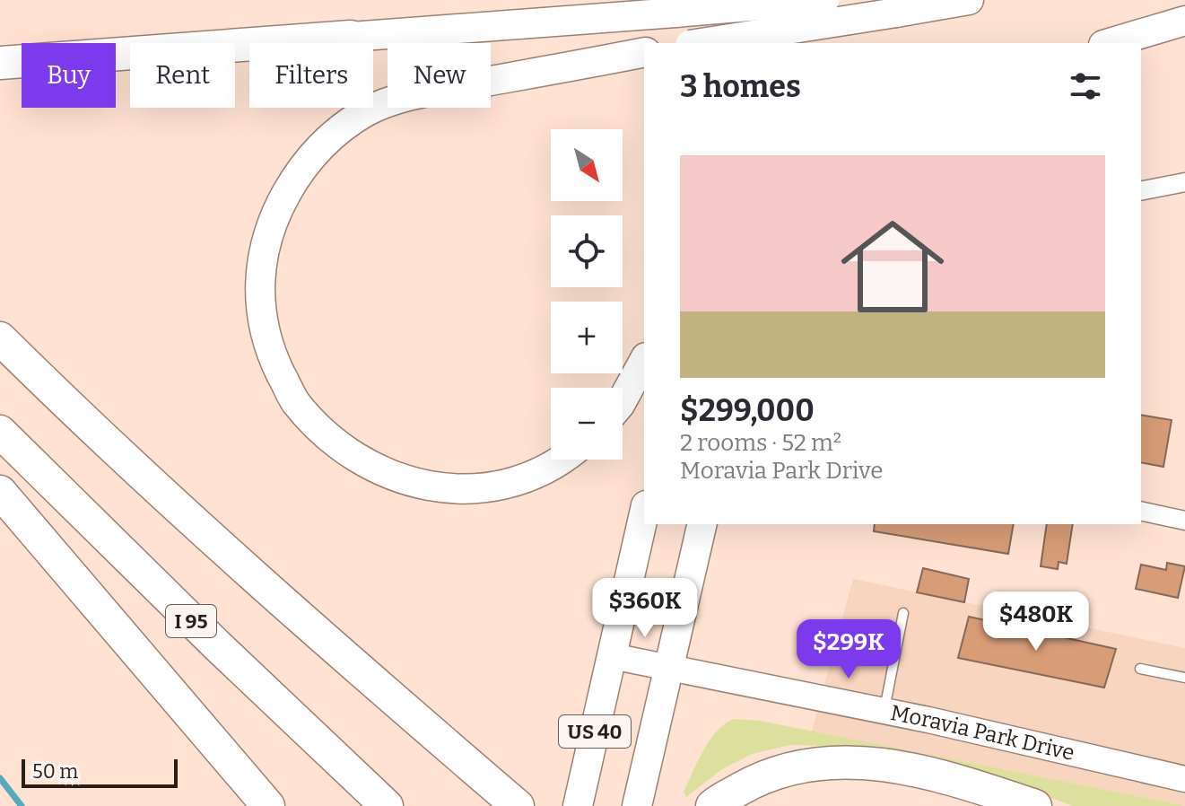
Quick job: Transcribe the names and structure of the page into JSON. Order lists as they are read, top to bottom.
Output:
{
  "streets": {
    "highway": ["I 95"],
    "main road": ["US 40", "Moravia Park Drive"]
  },
  "crossings": [
    ["US 40", "Moravia Park Drive"]
  ],
  "scale_bar": "50 m",
  "north": "bottom right",
  "page": {
    "chip": [
      "Buy",
      "Rent",
      "Filters",
      "New"
    ],
    "heading": "3 homes",
    "map_buttons": ["+", "−"],
    "list": [
      {
        "name": "$299,000",
        "note": "2 rooms · 52 m² · Moravia Park Drive"
      }
    ],
    "price": ["$360K", "$480K", "$299K"],
    "scale": "50 m"
  }
}
